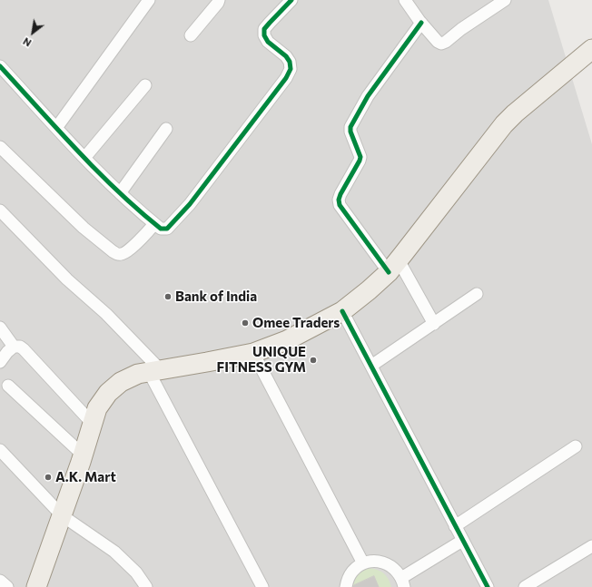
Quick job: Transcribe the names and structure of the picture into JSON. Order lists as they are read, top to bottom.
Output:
{
  "places": [
    "Bank of India",
    "Omee Traders",
    "UNIQUE FITNESS GYM",
    "A.K. Mart"
  ],
  "north": "bottom left"
}
